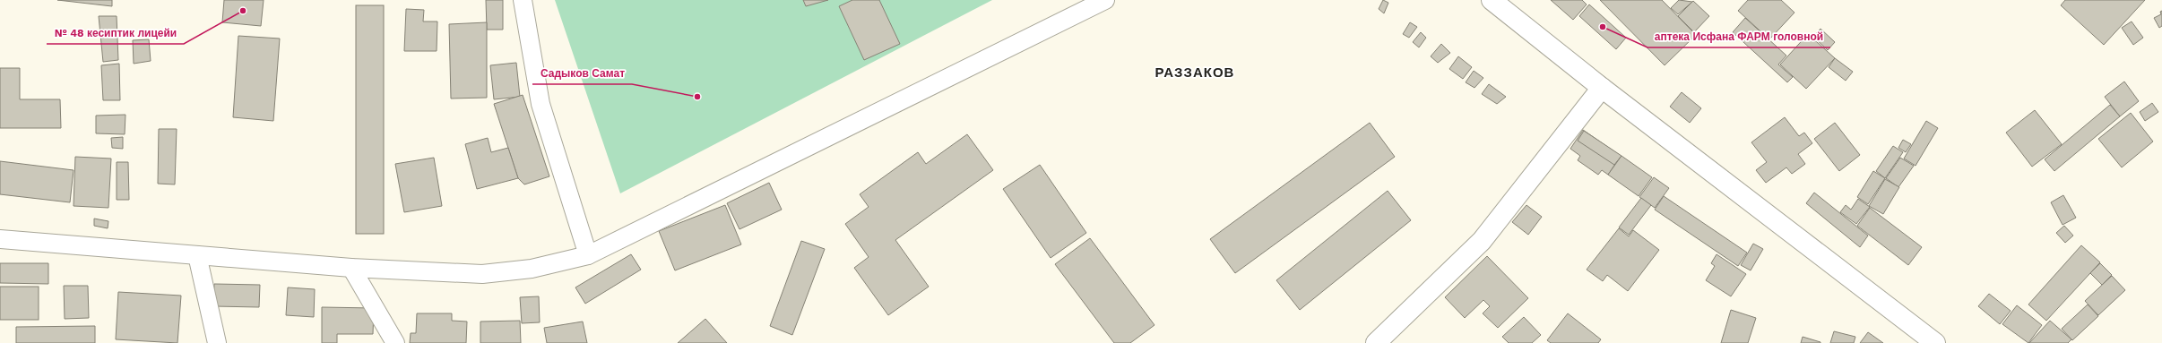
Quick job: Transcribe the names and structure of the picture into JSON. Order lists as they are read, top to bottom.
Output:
{
  "districts": ["РАЗЗАКОВ"],
  "places": ["№ 48 кесиптик лицейи", "аптека Исфана ФАРМ головной", "Садыков Самат"]
}
